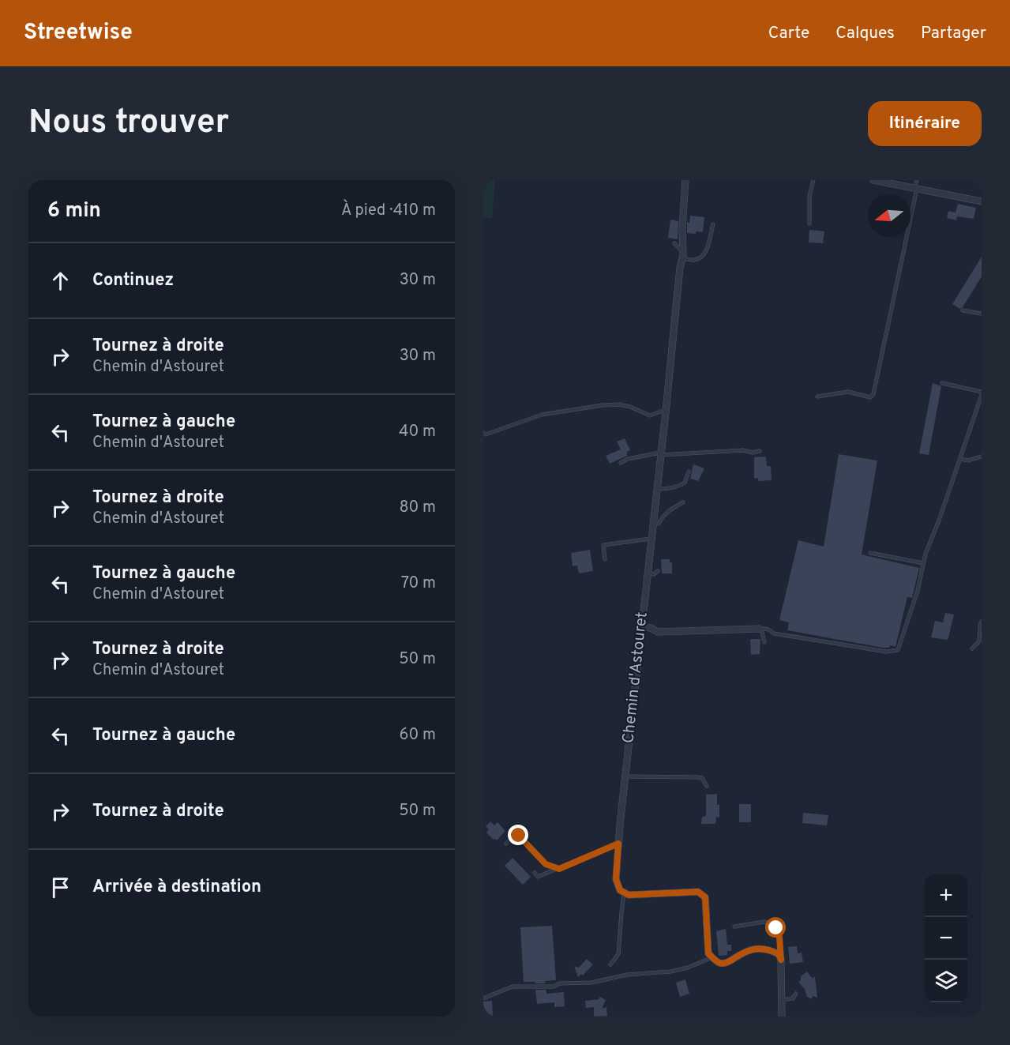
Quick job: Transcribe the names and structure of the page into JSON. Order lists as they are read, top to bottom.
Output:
{
  "streets": {
    "street": ["Chemin d'Astouret"]
  },
  "north": "left",
  "page": {
    "header": "Streetwise",
    "nav": ["Carte", "Calques", "Partager"],
    "buttons": "Itinéraire",
    "title": "Nous trouver",
    "heading": ["6 min", "À pied · 410 m"],
    "list": [
      ["Continuez", "30 m"],
      ["Tournez à droite", "Chemin d'Astouret", "30 m"],
      ["Tournez à gauche", "Chemin d'Astouret", "40 m"],
      ["Tournez à droite", "Chemin d'Astouret", "80 m"],
      ["Tournez à gauche", "Chemin d'Astouret", "70 m"],
      ["Tournez à droite", "Chemin d'Astouret", "50 m"],
      ["Tournez à gauche", "60 m"],
      ["Tournez à droite", "50 m"],
      "Arrivée à destination"
    ],
    "map_buttons": ["+", "−"]
  }
}
